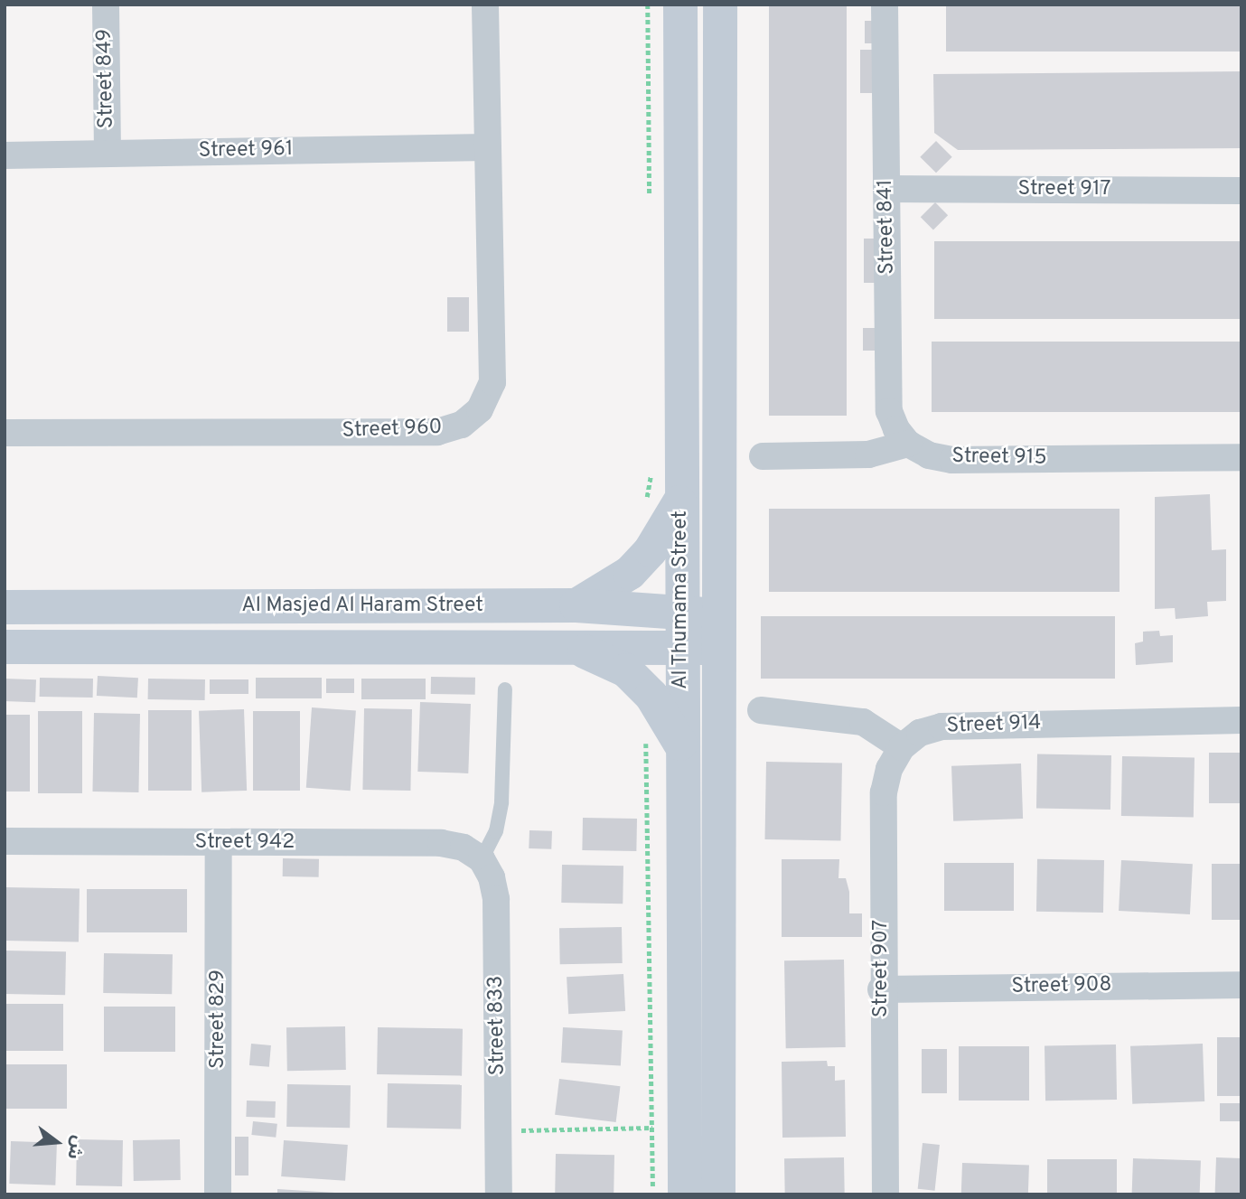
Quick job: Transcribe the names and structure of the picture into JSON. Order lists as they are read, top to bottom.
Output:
{
  "streets": {
    "street": [
      "Street 849",
      "Street 961",
      "Street 917",
      "Street 841",
      "Street 960",
      "Street 915",
      "Al Thumama Street",
      "Al Masjed Al Haram Street",
      "Street 914",
      "Street 942",
      "Street 907",
      "Street 908",
      "Street 829",
      "Street 833"
    ]
  },
  "crossings": [
    ["Street 849", "Street 961"],
    ["Street 961", "Street 960"],
    ["Street 917", "Street 841"],
    ["Street 841", "Street 915"],
    ["Al Thumama Street", "Al Masjed Al Haram Street"],
    ["Street 914", "Street 907"],
    ["Street 942", "Street 829"],
    ["Street 942", "Street 833"],
    ["Street 907", "Street 908"]
  ],
  "north": "right"
}
